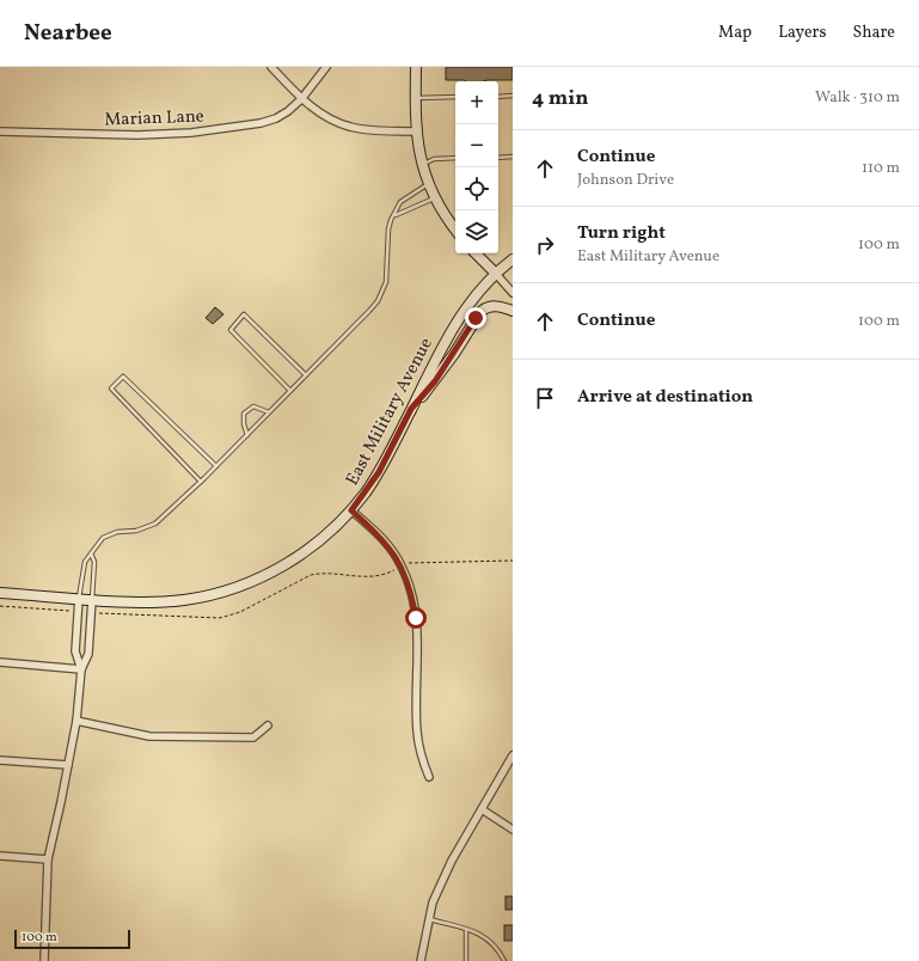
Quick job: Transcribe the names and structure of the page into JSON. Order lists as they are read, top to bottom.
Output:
{
  "streets": {
    "main road": ["East Military Avenue"],
    "street": ["Marian Lane"]
  },
  "scale_bar": "100 m",
  "page": {
    "header": "Nearbee",
    "nav": ["Map", "Layers", "Share"],
    "heading": ["4 min", "Walk · 310 m"],
    "map_buttons": ["+", "−"],
    "list": [
      ["Continue", "Johnson Drive", "110 m"],
      ["Turn right", "East Military Avenue", "100 m"],
      ["Continue", "100 m"],
      "Arrive at destination"
    ],
    "scale": "100 m"
  }
}
